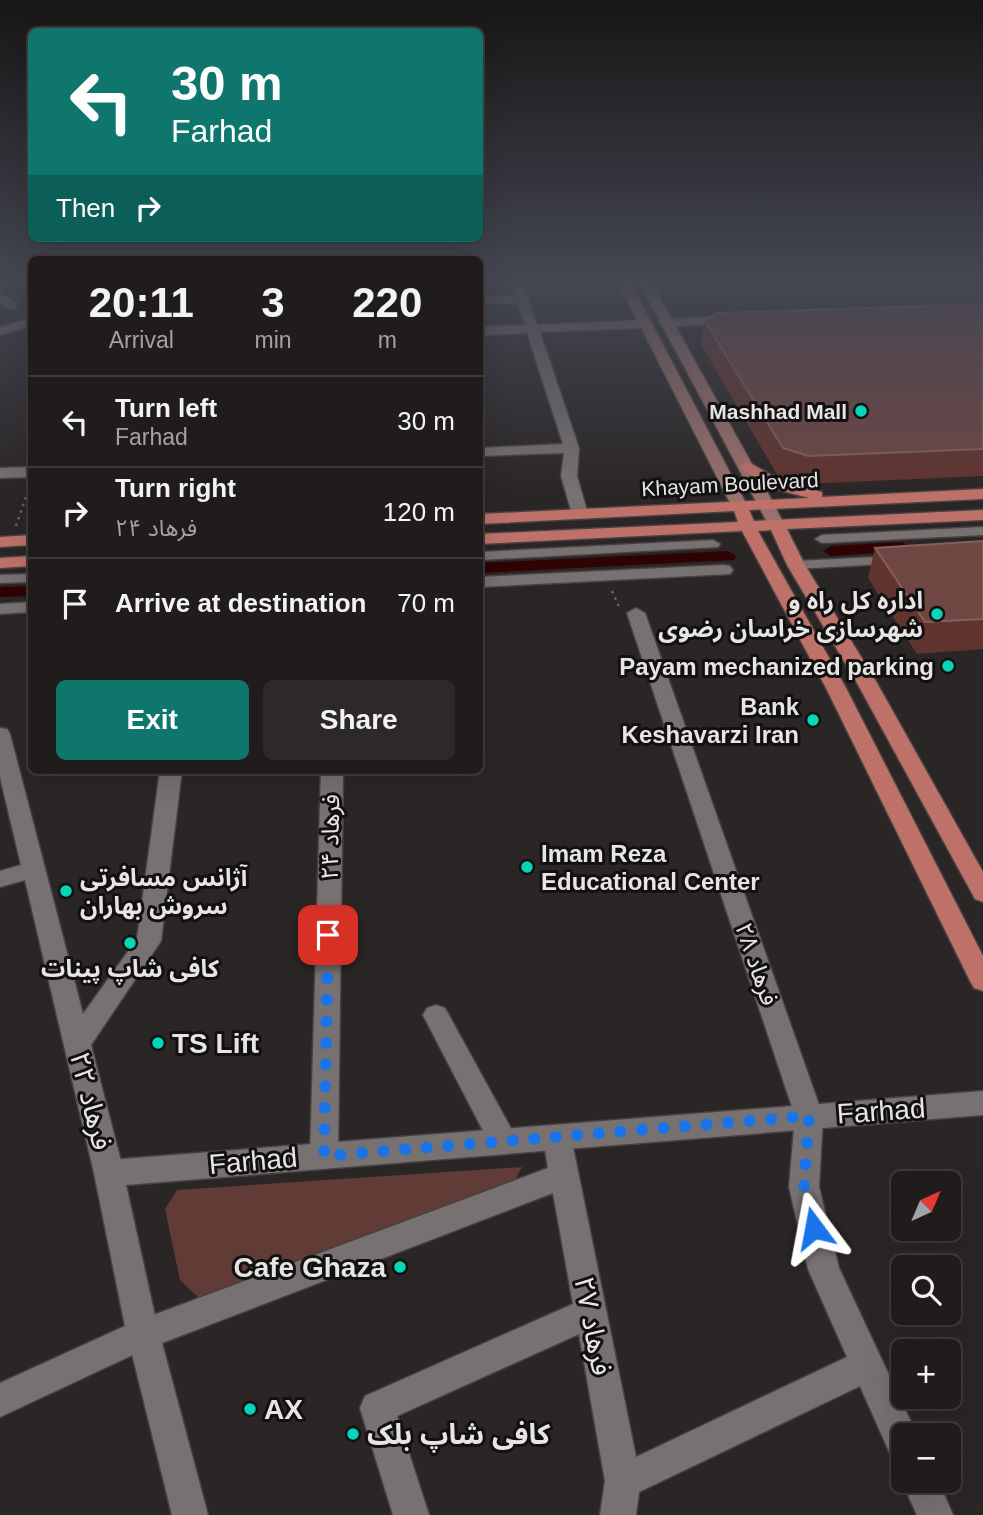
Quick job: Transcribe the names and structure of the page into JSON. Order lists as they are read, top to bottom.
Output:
{
  "streets": {
    "main road": ["Khayam Boulevard"],
    "street": [
      "فرهاد ۲۴",
      "فرهاد ۲۸",
      "فرهاد ۲۲",
      "Farhad",
      "فرهاد ۲۷"
    ]
  },
  "crossings": [
    ["فرهاد ۲۴", "Farhad"],
    ["فرهاد ۲۸", "Farhad"],
    ["فرهاد ۲۲", "Farhad"],
    ["Farhad", "فرهاد ۲۷"]
  ],
  "places": [
    "Mashhad Mall",
    "اداره کل راه و شهرسازی خراسان رضوی",
    "Payam mechanized parking",
    "Bank Keshavarzi Iran",
    "Imam Reza Educational Center",
    "آژانس مسافرتی سروش بهاران",
    "کافی شاپ پینات",
    "TS Lift",
    "Cafe Ghaza",
    "AX",
    "کافی شاپ بلک"
  ],
  "north": "top right",
  "page": {
    "turn": ["30 m", "Farhad"],
    "then": "Then",
    "eta": [
      "20:11",
      "Arrival",
      "3",
      "min",
      "220",
      "m"
    ],
    "list": [
      {
        "name": "Turn left",
        "note": "Farhad",
        "value": "30 m"
      },
      {
        "name": "Turn right",
        "note": "فرهاد ۲۴",
        "value": "120 m"
      },
      {
        "name": "Arrive at destination",
        "value": "70 m"
      }
    ],
    "buttons": ["Exit", "Share"],
    "map_buttons": ["+", "−"]
  }
}
